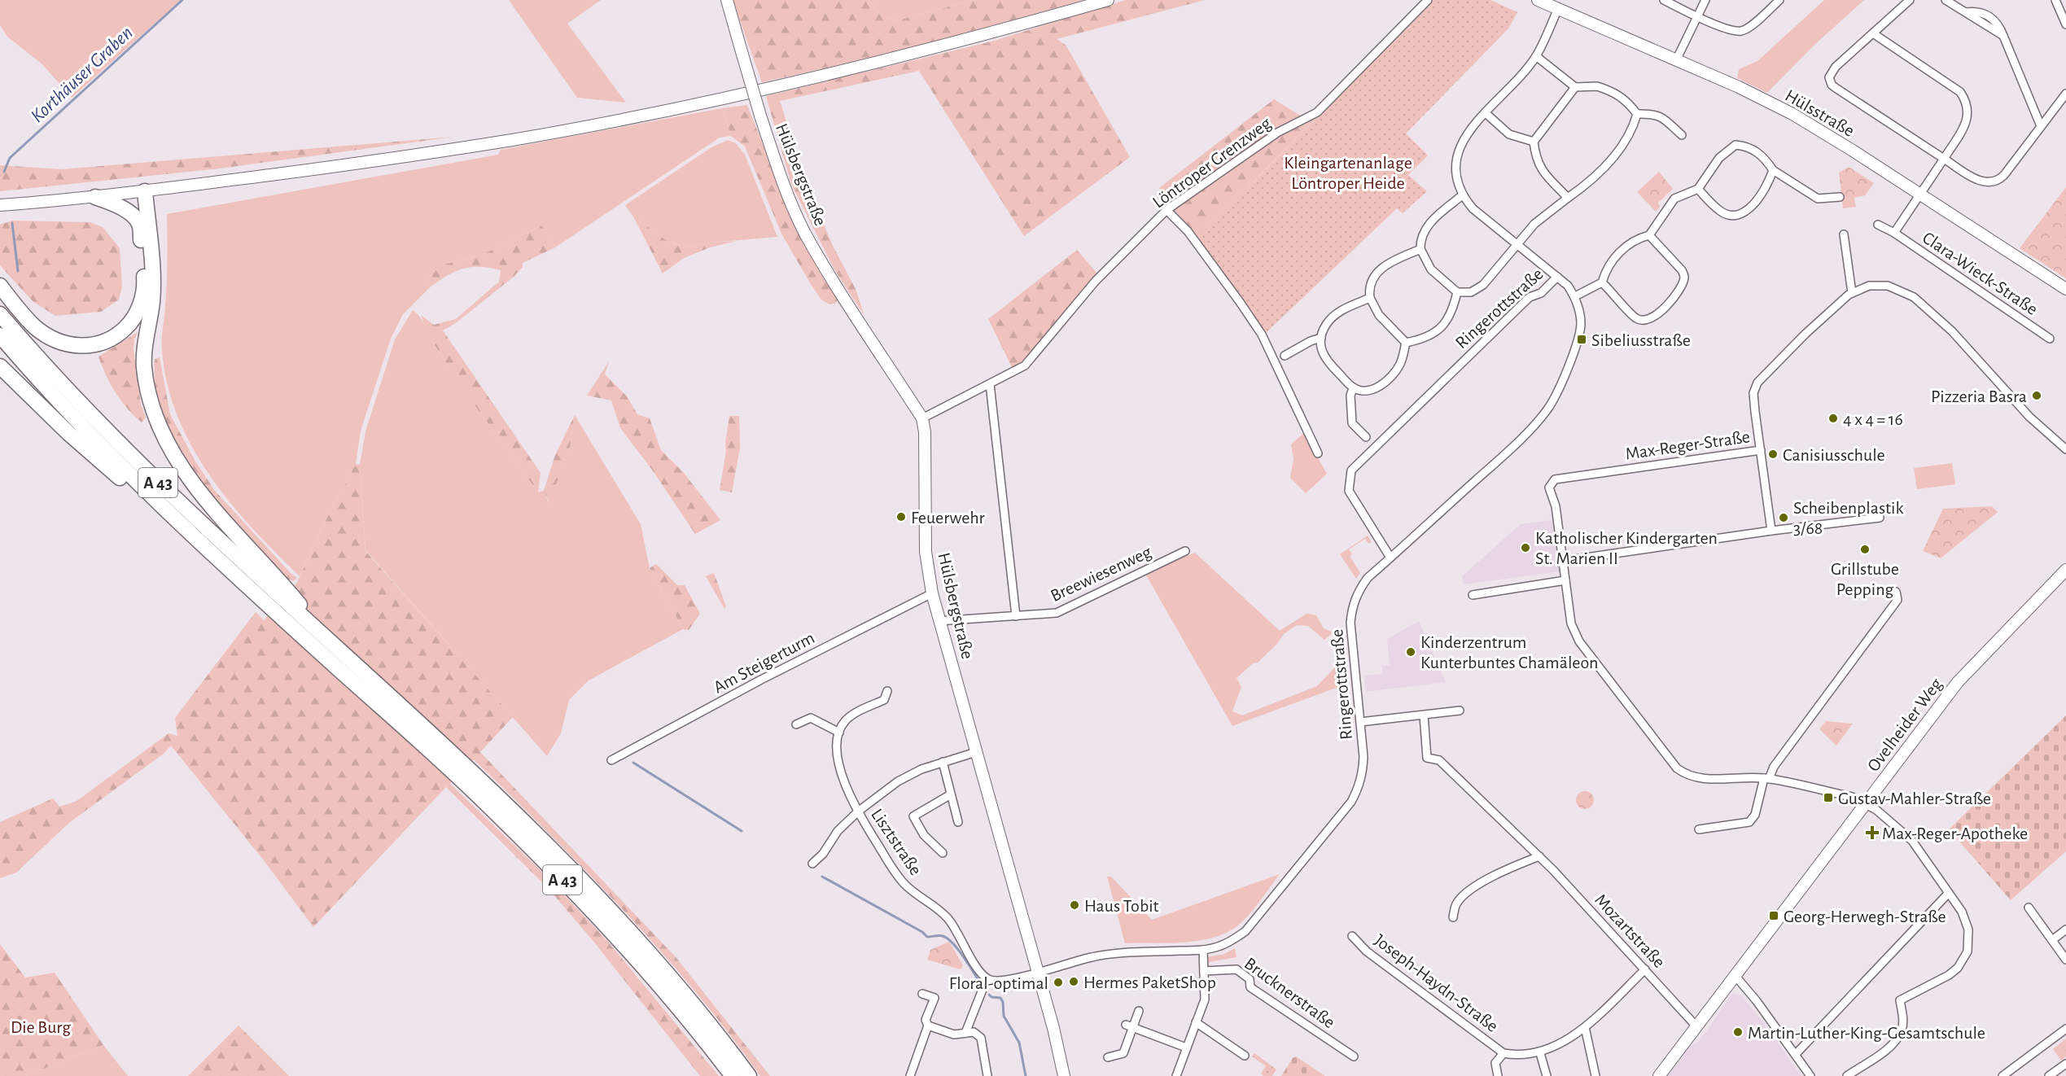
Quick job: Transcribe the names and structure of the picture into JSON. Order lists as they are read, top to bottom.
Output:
{
  "streets": {
    "highway": ["A 43"],
    "street": [
      "Hülsstraße",
      "Löntroper Grenzweg",
      "Hülsbergstraße",
      "Clara-Wieck-Straße",
      "Ringerottstraße",
      "Max-Reger-Straße",
      "Breewiesenweg",
      "Am Steigerturm",
      "Ovelheider Weg",
      "Lisztstraße",
      "Mozartstraße",
      "Joseph-Haydn-Straße",
      "Brucknerstraße"
    ]
  },
  "crossings": [
    ["Hülsstraße", "Clara-Wieck-Straße"],
    ["Hülsstraße", "Ringerottstraße"],
    ["Löntroper Grenzweg", "Hülsbergstraße"],
    ["Hülsbergstraße", "Ringerottstraße"],
    ["Hülsbergstraße", "Breewiesenweg"],
    ["Hülsbergstraße", "Am Steigerturm"],
    ["Max-Reger-Straße", "Ovelheider Weg"],
    ["Ovelheider Weg", "Mozartstraße"],
    ["Mozartstraße", "Joseph-Haydn-Straße"]
  ],
  "water": ["Korthäuser Graben"],
  "parks": ["Kleingartenanlage Löntroper Heide", "Die Burg"],
  "places": {
    "transit": ["Sibeliusstraße", "Gustav-Mahler-Straße", "Georg-Herwegh-Straße"],
    "other": [
      "Pizzeria Basra",
      "4 x 4 = 16",
      "Canisiusschule",
      "Feuerwehr",
      "Scheibenplastik 3/68",
      "Katholischer Kindergarten St. Marien II",
      "Grillstube Pepping",
      "Kinderzentrum Kunterbuntes Chamäleon",
      "Haus Tobit",
      "Hermes PaketShop",
      "Floral-optimal",
      "Martin-Luther-King-Gesamtschule"
    ],
    "health": ["Max-Reger-Apotheke"]
  }
}
